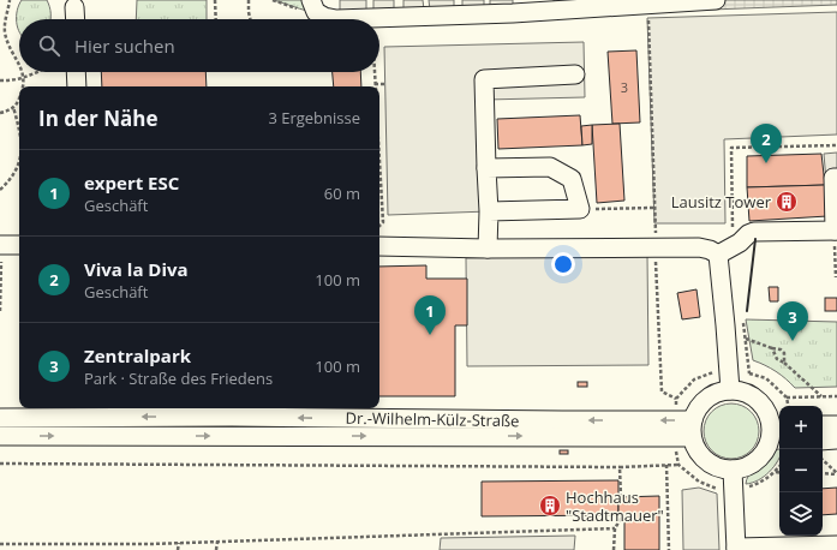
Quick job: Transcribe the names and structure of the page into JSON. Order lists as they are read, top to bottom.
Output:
{
  "streets": {
    "street": ["Dr.-Wilhelm-Külz-Straße"]
  },
  "places": {
    "building": ["Lausitz Tower", "Hochhaus \"Stadtmauer\""]
  },
  "house_numbers": ["3"],
  "page": {
    "search": "Hier suchen",
    "heading": ["In der Nähe", "3 Ergebnisse"],
    "pins": ["2", "1", "3"],
    "list": [
      {
        "mark": "1",
        "name": "expert ESC",
        "note": "Geschäft",
        "value": "60 m"
      },
      {
        "mark": "2",
        "name": "Viva la Diva",
        "note": "Geschäft",
        "value": "100 m"
      },
      {
        "mark": "3",
        "name": "Zentralpark",
        "note": "Park · Straße des Friedens",
        "value": "100 m"
      }
    ],
    "map_buttons": ["+", "−"]
  }
}
